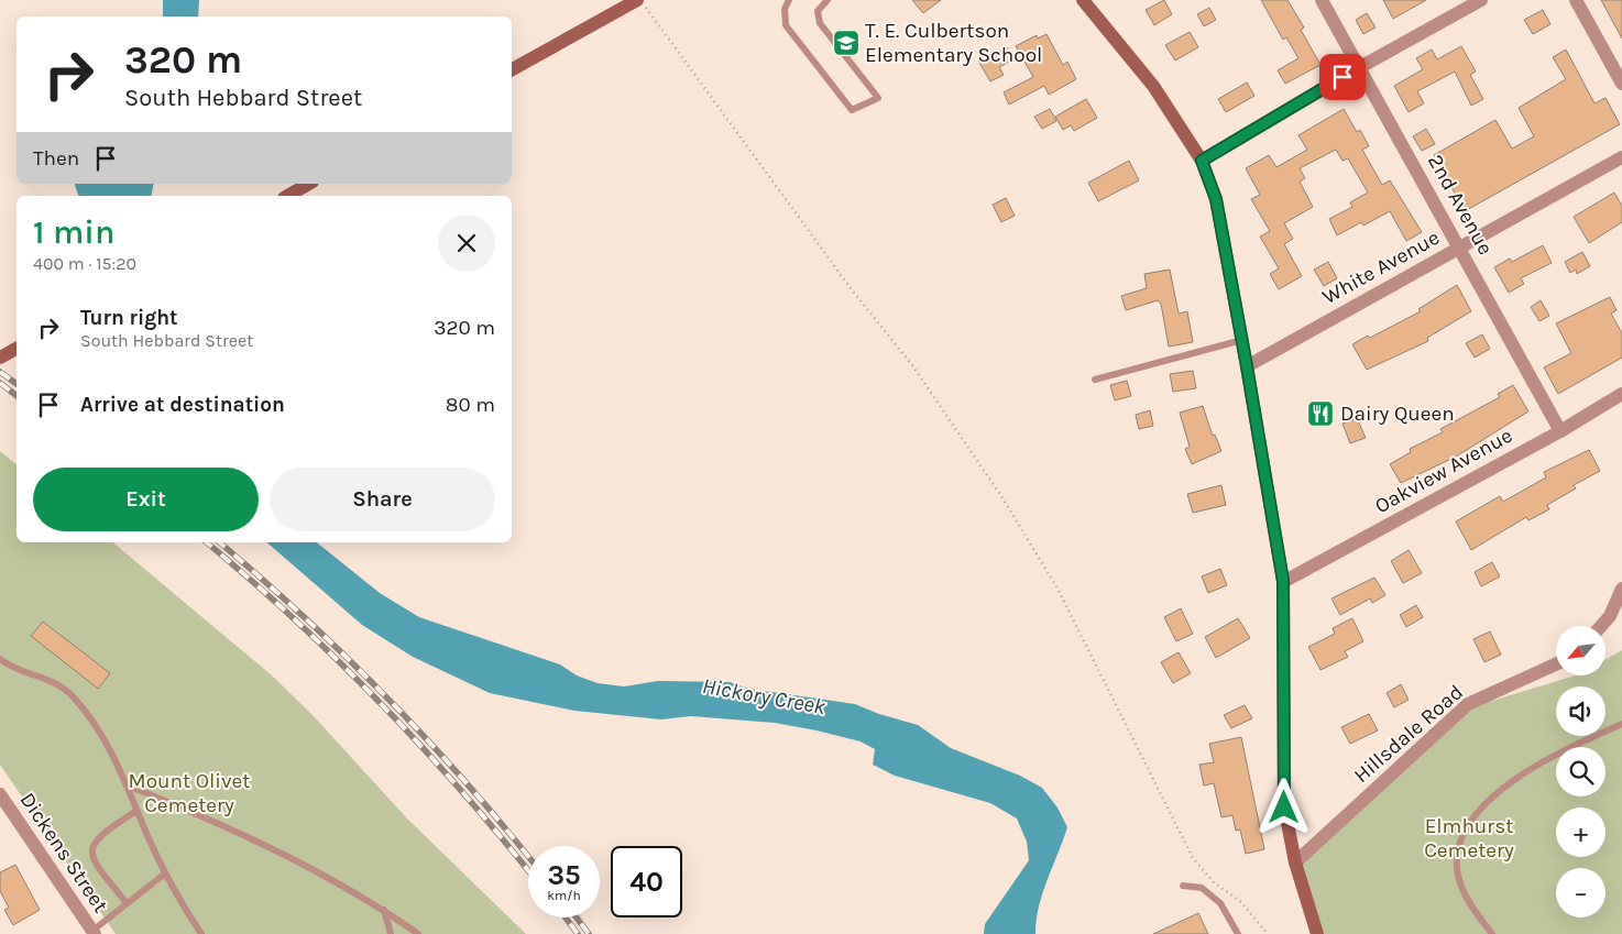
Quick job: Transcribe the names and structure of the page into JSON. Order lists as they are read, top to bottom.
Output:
{
  "streets": {
    "street": [
      "2nd Avenue",
      "White Avenue",
      "Oakview Avenue",
      "Hillsdale Road",
      "Dickens Street"
    ]
  },
  "crossings": [
    ["2nd Avenue", "White Avenue"],
    ["2nd Avenue", "Oakview Avenue"]
  ],
  "water": ["Hickory Creek"],
  "parks": ["Mount Olivet Cemetery", "Elmhurst Cemetery"],
  "places": {
    "school or university": ["T. E. Culbertson Elementary School"],
    "restaurant": ["Dairy Queen"]
  },
  "north": "bottom left",
  "page": {
    "turn": ["320 m", "South Hebbard Street"],
    "then": "Then",
    "heading": ["1 min", "400 m · 15:20"],
    "list": [
      {
        "name": "Turn right",
        "note": "South Hebbard Street",
        "value": "320 m"
      },
      {
        "name": "Arrive at destination",
        "value": "80 m"
      }
    ],
    "buttons": ["Exit", "Share"],
    "map_buttons": ["+", "−"],
    "speed": "35 km/h",
    "limit": "40"
  }
}
